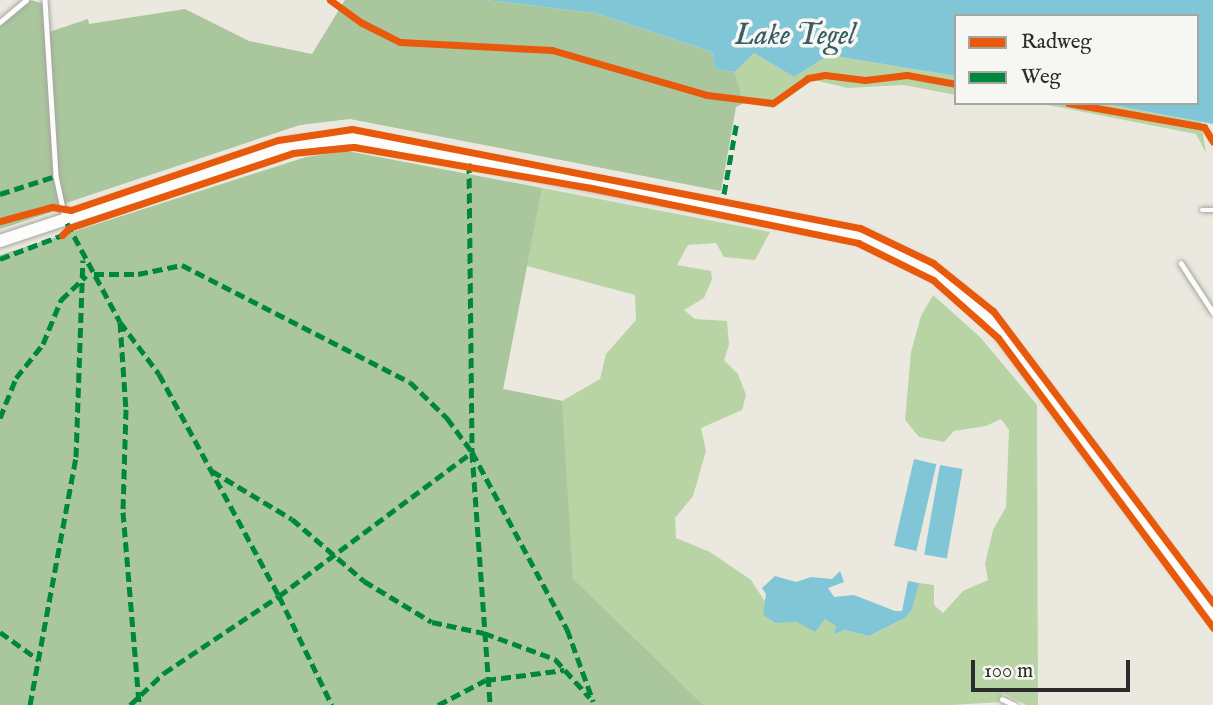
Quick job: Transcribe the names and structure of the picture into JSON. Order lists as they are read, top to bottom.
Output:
{
  "water": ["Lake Tegel"],
  "legend": ["Radweg", "Weg"],
  "scale_bar": "100 m"
}
